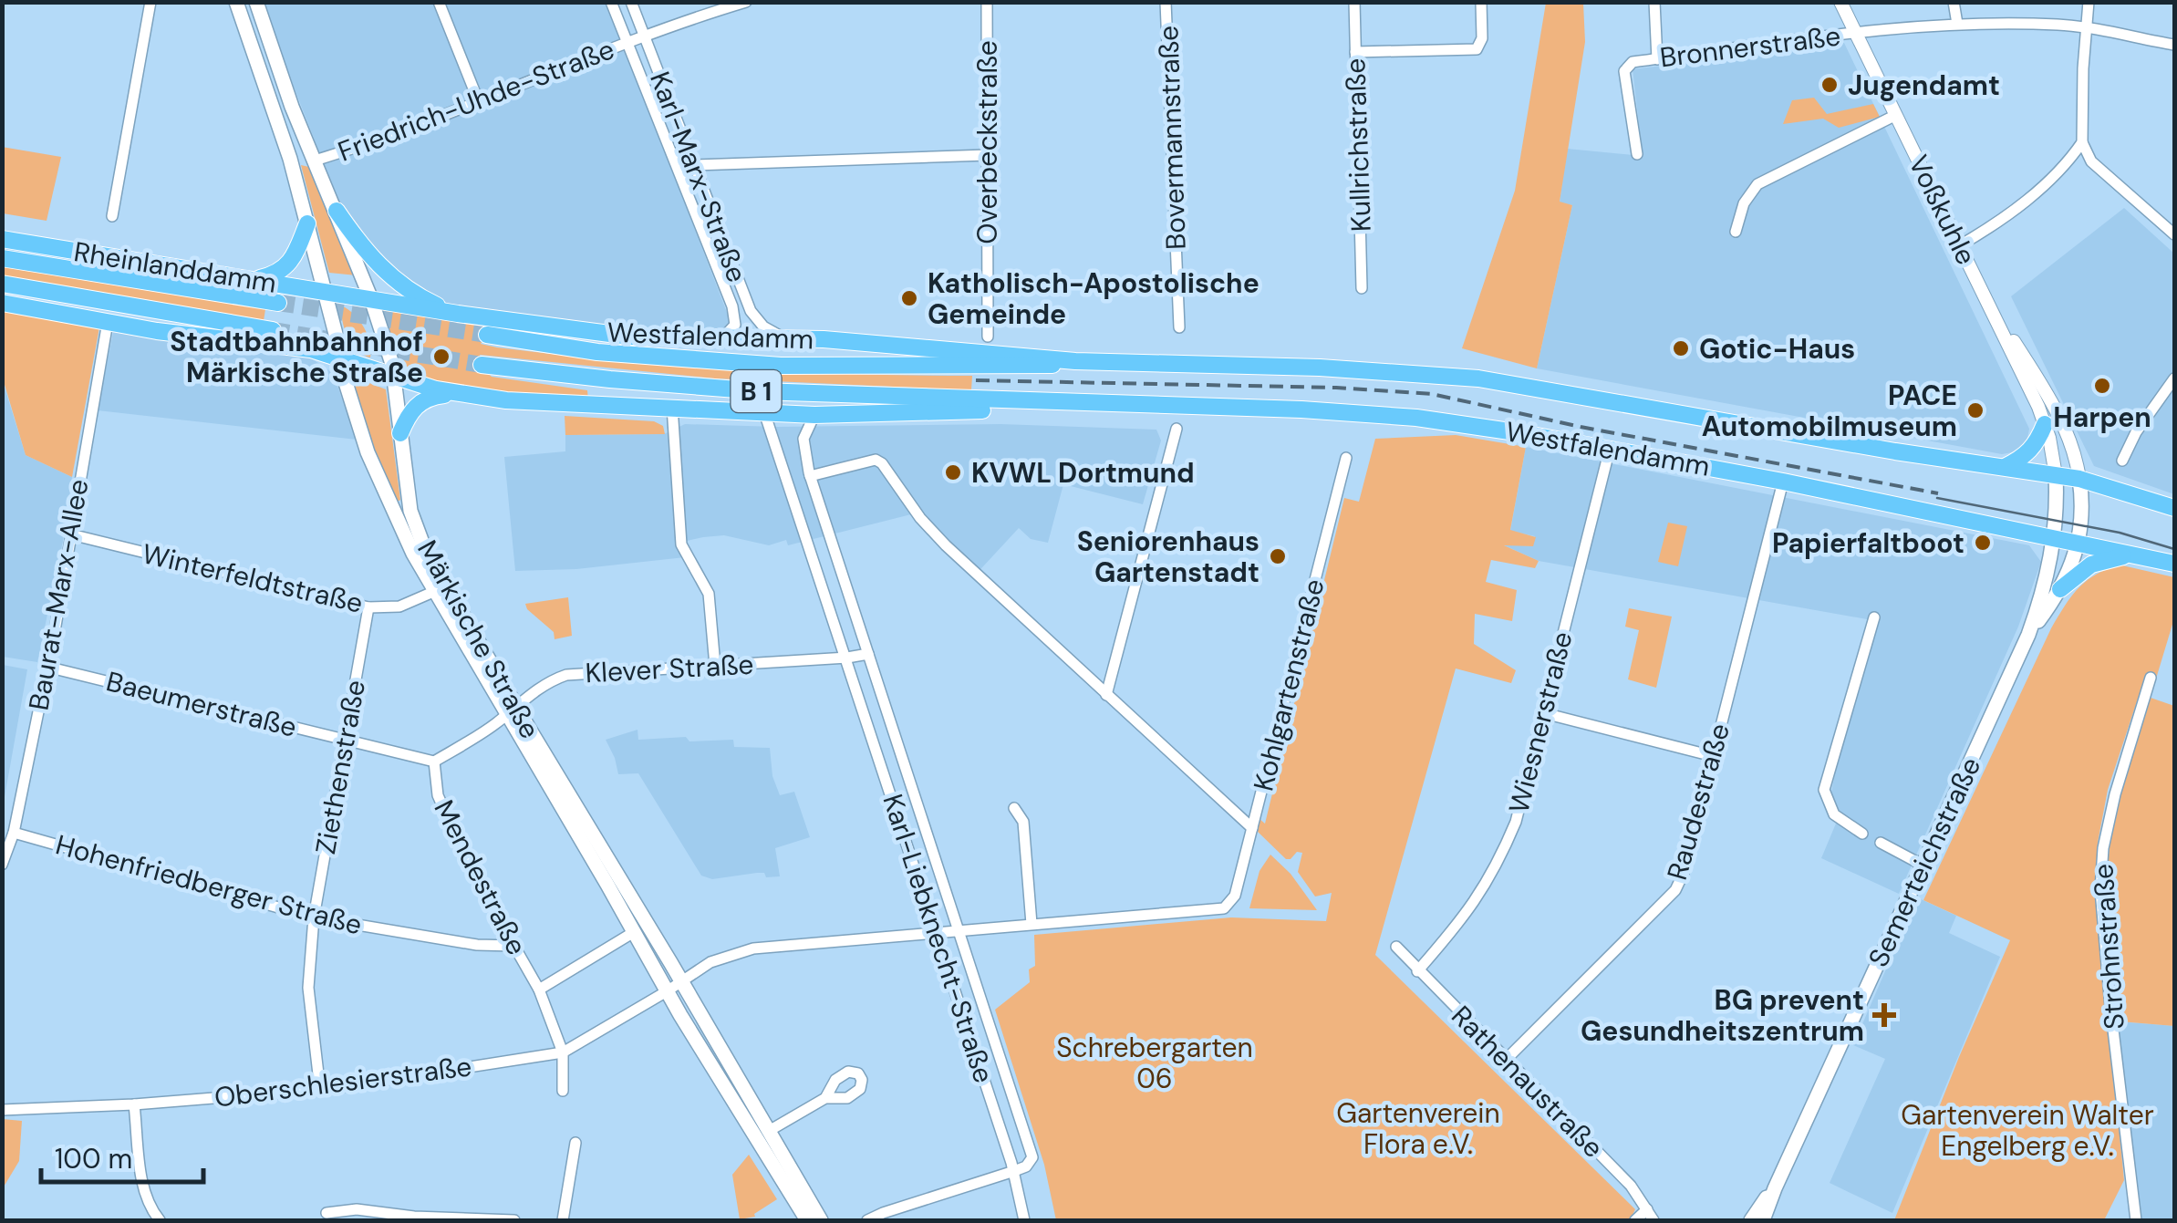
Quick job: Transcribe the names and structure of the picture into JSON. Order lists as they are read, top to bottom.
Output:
{
  "streets": {
    "main road": [
      "Rheinlanddamm",
      "Westfalendamm",
      "B 1",
      "Märkische Straße",
      "Semerteichstraße"
    ],
    "street": [
      "Bronnerstraße",
      "Friedrich-Uhde-Straße",
      "Bovermannstraße",
      "Overbeckstraße",
      "Kullrichstraße",
      "Karl-Marx-Straße",
      "Voßkuhle",
      "Winterfeldtstraße",
      "Baurat-Marx-Allee",
      "Klever Straße",
      "Kohlgartenstraße",
      "Baeumerstraße",
      "Wiesnerstraße",
      "Ziethenstraße",
      "Raudestraße",
      "Mendestraße",
      "Hohenfriedberger Straße",
      "Karl-Liebknecht-Straße",
      "Strohnstraße",
      "Oberschlesierstraße",
      "Rathenaustraße"
    ]
  },
  "crossings": [
    ["Bronnerstraße", "Voßkuhle"],
    ["Friedrich-Uhde-Straße", "Karl-Marx-Straße"],
    ["Friedrich-Uhde-Straße", "Märkische Straße"],
    ["Karl-Marx-Straße", "Westfalendamm"],
    ["Voßkuhle", "Westfalendamm"],
    ["Voßkuhle", "Semerteichstraße"],
    ["Rheinlanddamm", "Westfalendamm"],
    ["Rheinlanddamm", "Märkische Straße"],
    ["Westfalendamm", "Märkische Straße"],
    ["Westfalendamm", "Wiesnerstraße"],
    ["Westfalendamm", "Raudestraße"],
    ["Westfalendamm", "Semerteichstraße"],
    ["Westfalendamm", "Karl-Liebknecht-Straße"],
    ["Winterfeldtstraße", "Baurat-Marx-Allee"],
    ["Winterfeldtstraße", "Märkische Straße"],
    ["Winterfeldtstraße", "Ziethenstraße"],
    ["Baurat-Marx-Allee", "Baeumerstraße"],
    ["Baurat-Marx-Allee", "Hohenfriedberger Straße"],
    ["Märkische Straße", "Klever Straße"],
    ["Märkische Straße", "Mendestraße"],
    ["Märkische Straße", "Oberschlesierstraße"],
    ["Klever Straße", "Karl-Liebknecht-Straße"],
    ["Kohlgartenstraße", "Oberschlesierstraße"],
    ["Baeumerstraße", "Ziethenstraße"],
    ["Baeumerstraße", "Mendestraße"],
    ["Wiesnerstraße", "Rathenaustraße"],
    ["Ziethenstraße", "Hohenfriedberger Straße"],
    ["Ziethenstraße", "Oberschlesierstraße"],
    ["Raudestraße", "Rathenaustraße"],
    ["Mendestraße", "Hohenfriedberger Straße"],
    ["Mendestraße", "Oberschlesierstraße"],
    ["Karl-Liebknecht-Straße", "Oberschlesierstraße"]
  ],
  "parks": ["Schrebergarten 06", "Gartenverein Flora e.V.", "Gartenverein Walter Engelberg e.V."],
  "places": {
    "other": [
      "Jugendamt",
      "Katholisch-Apostolische Gemeinde",
      "Gotic-Haus",
      "Stadtbahnbahnhof Märkische Straße",
      "Harpen",
      "PACE Automobilmuseum",
      "KVWL Dortmund",
      "Papierfaltboot",
      "Seniorenhaus Gartenstadt"
    ],
    "health": ["BG prevent Gesundheitszentrum"]
  },
  "scale_bar": "100 m"
}
